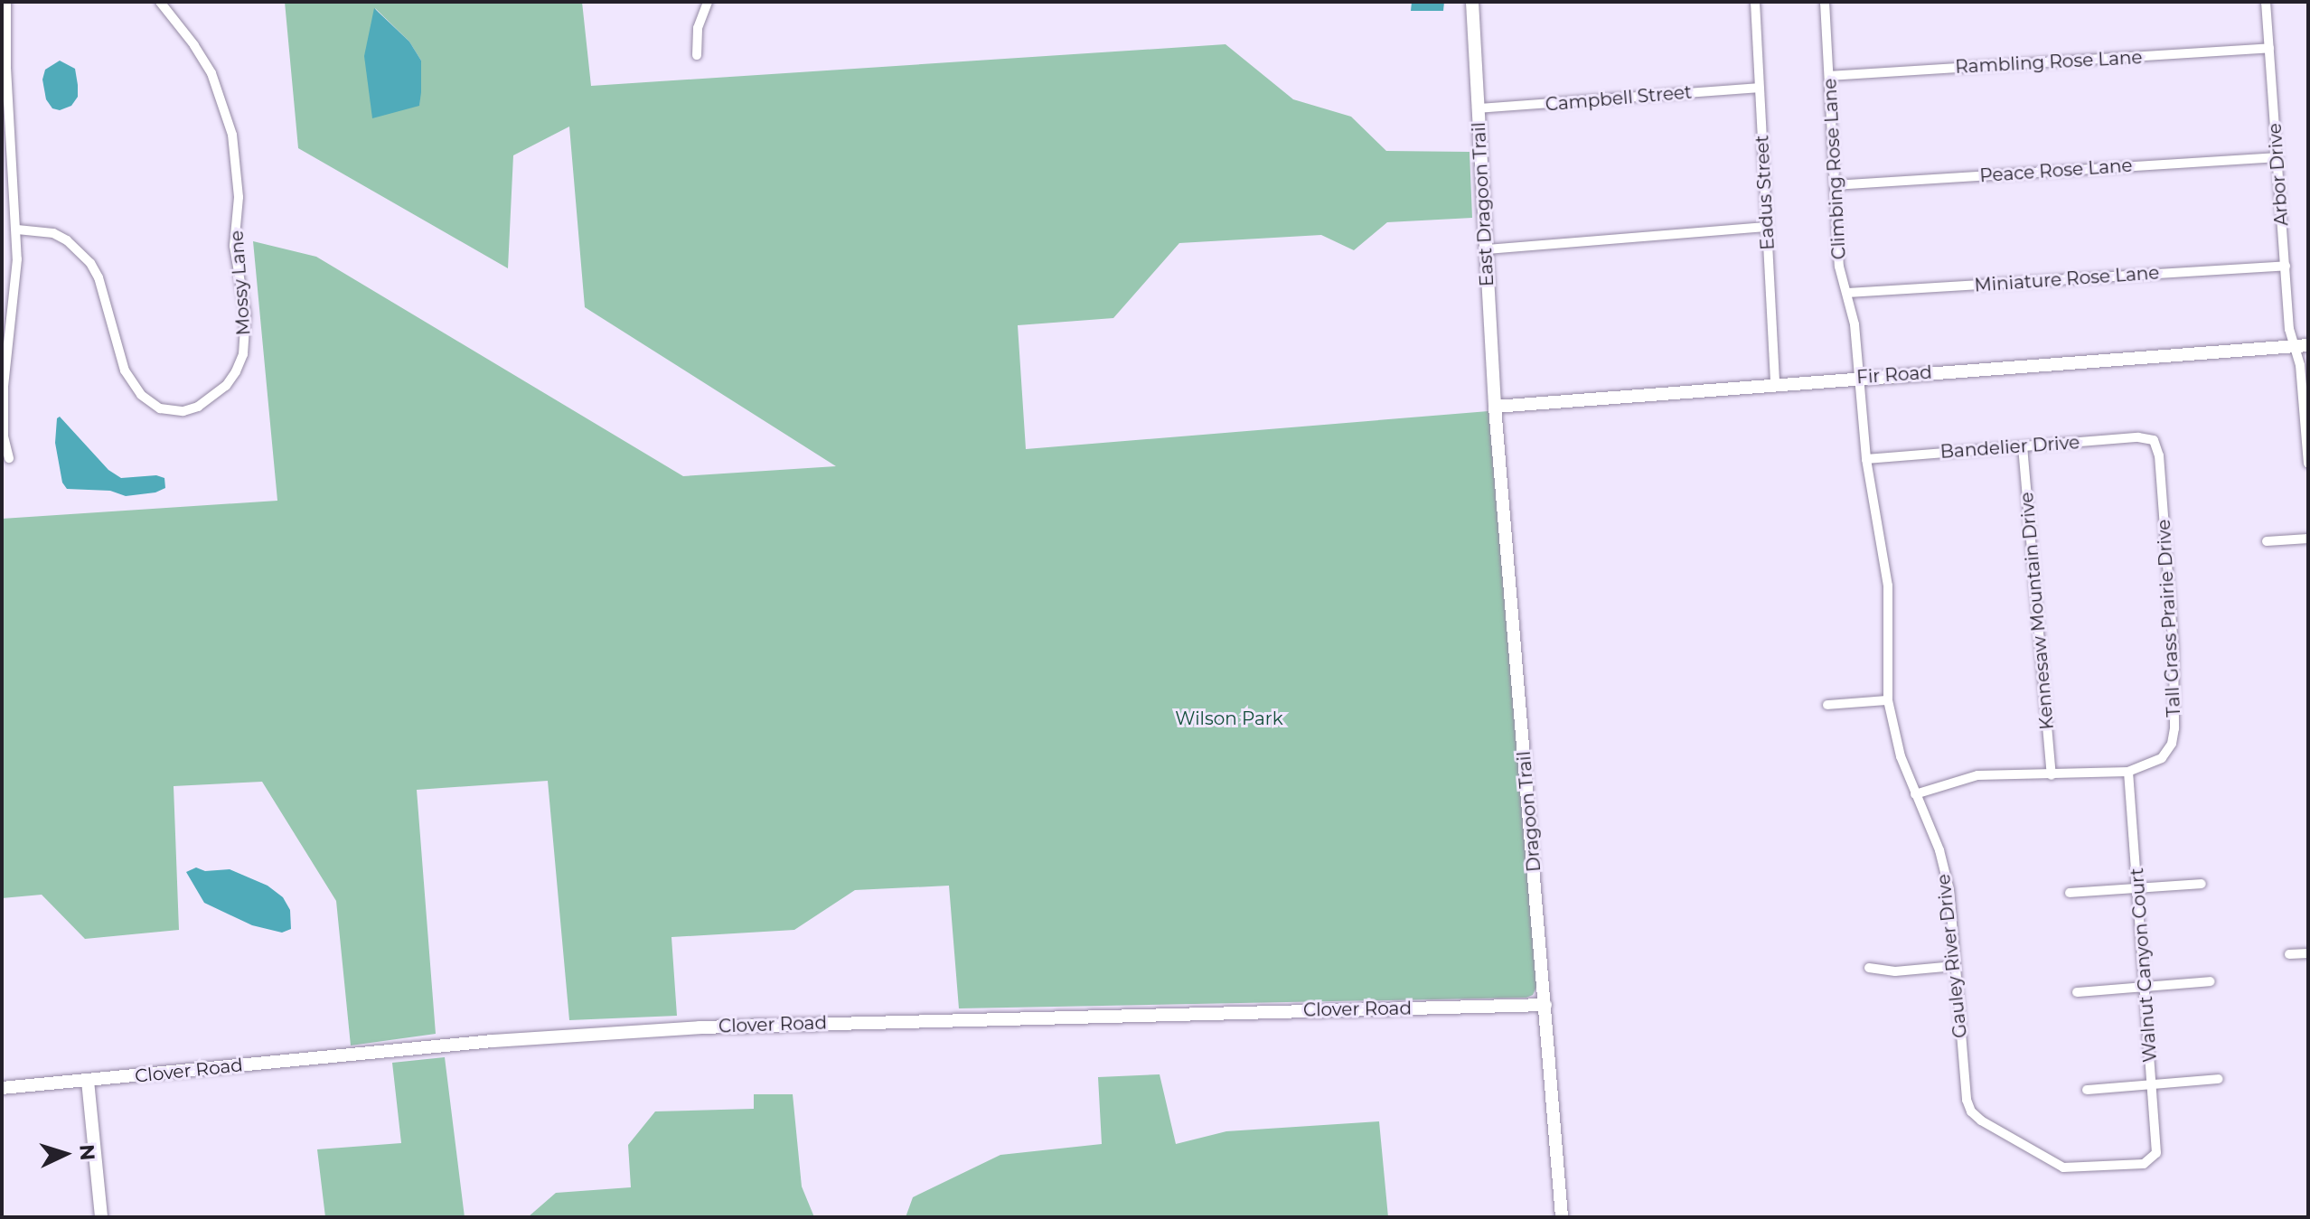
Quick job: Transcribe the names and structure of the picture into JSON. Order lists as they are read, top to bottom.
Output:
{
  "streets": {
    "street": [
      "Rambling Rose Lane",
      "Campbell Street",
      "Climbing Rose Lane",
      "Peace Rose Lane",
      "Arbor Drive",
      "Eadus Street",
      "East Dragoon Trail",
      "Miniature Rose Lane",
      "Mossy Lane",
      "Fir Road",
      "Bandelier Drive",
      "Kennesaw Mountain Drive",
      "Tall Grass Prairie Drive",
      "Dragoon Trail",
      "Gauley River Drive",
      "Walnut Canyon Court",
      "Clover Road"
    ]
  },
  "crossings": [
    ["Rambling Rose Lane", "Climbing Rose Lane"],
    ["Rambling Rose Lane", "Arbor Drive"],
    ["Campbell Street", "Eadus Street"],
    ["Campbell Street", "East Dragoon Trail"],
    ["Climbing Rose Lane", "Peace Rose Lane"],
    ["Climbing Rose Lane", "Miniature Rose Lane"],
    ["Climbing Rose Lane", "Fir Road"],
    ["Climbing Rose Lane", "Gauley River Drive"],
    ["Peace Rose Lane", "Arbor Drive"],
    ["Arbor Drive", "Miniature Rose Lane"],
    ["Arbor Drive", "Fir Road"],
    ["Eadus Street", "Fir Road"],
    ["East Dragoon Trail", "Fir Road"],
    ["East Dragoon Trail", "Dragoon Trail"],
    ["Fir Road", "Dragoon Trail"],
    ["Fir Road", "Gauley River Drive"],
    ["Bandelier Drive", "Kennesaw Mountain Drive"],
    ["Bandelier Drive", "Tall Grass Prairie Drive"],
    ["Bandelier Drive", "Gauley River Drive"],
    ["Kennesaw Mountain Drive", "Tall Grass Prairie Drive"],
    ["Tall Grass Prairie Drive", "Gauley River Drive"],
    ["Tall Grass Prairie Drive", "Walnut Canyon Court"],
    ["Dragoon Trail", "Clover Road"],
    ["Gauley River Drive", "Walnut Canyon Court"]
  ],
  "parks": ["Wilson Park"],
  "north": "right"
}
